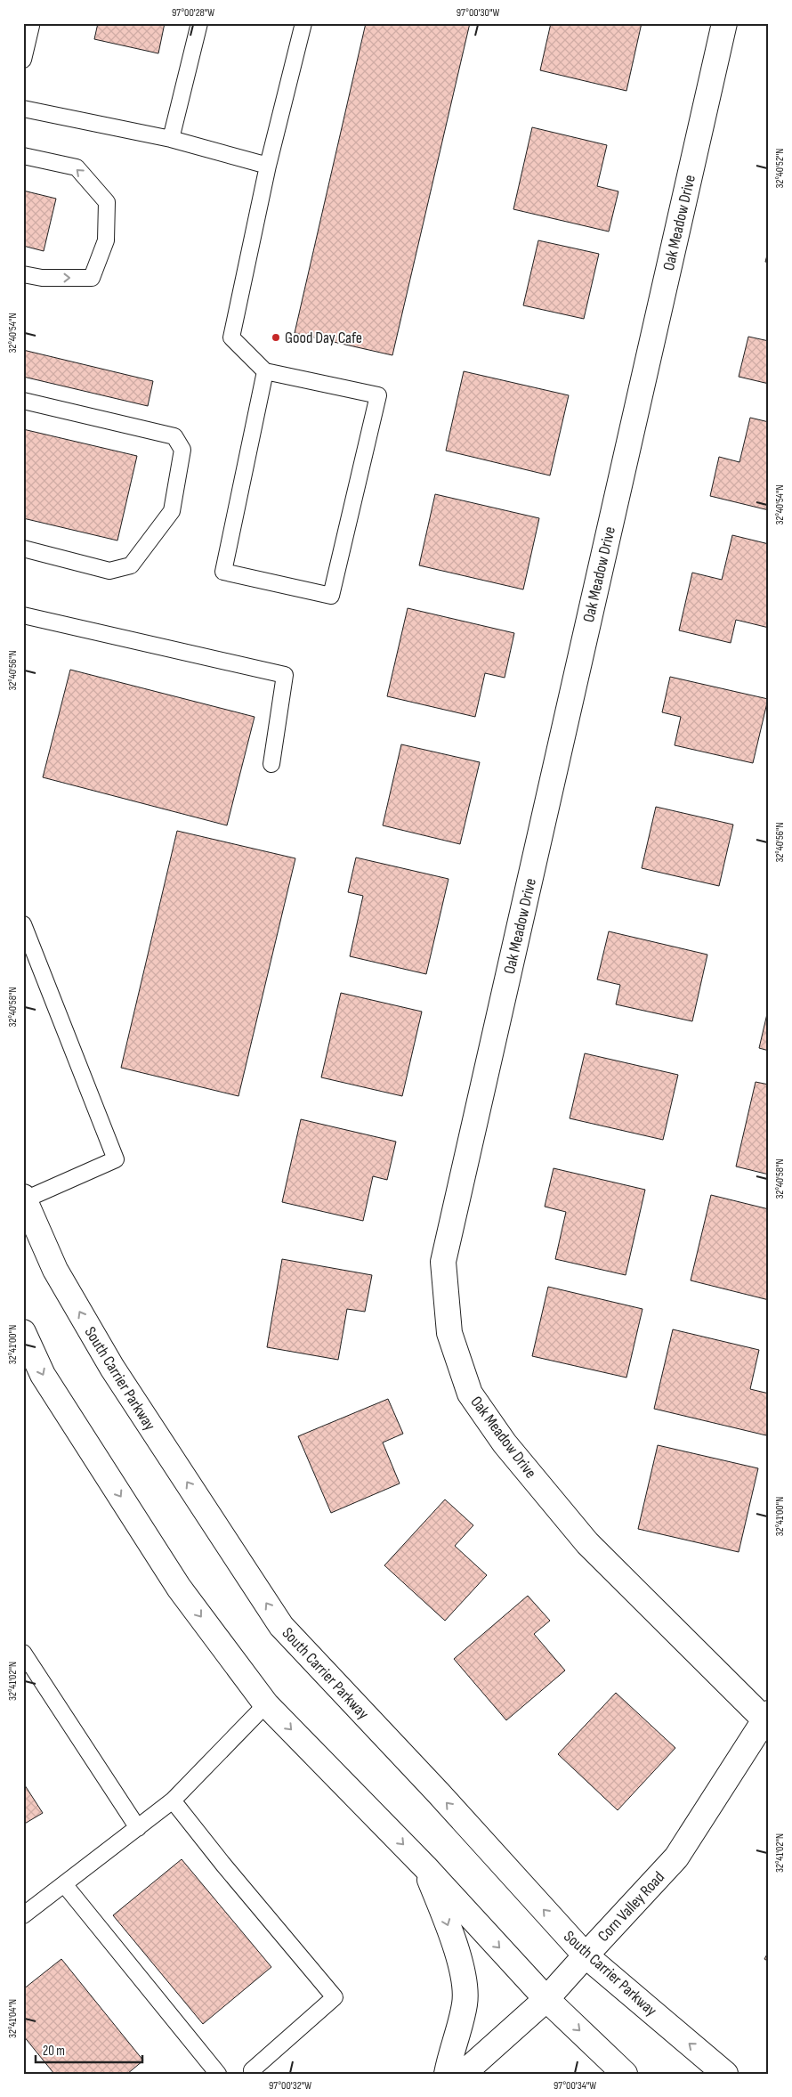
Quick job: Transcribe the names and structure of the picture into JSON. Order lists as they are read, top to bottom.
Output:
{
  "streets": {
    "main road": ["Oak Meadow Drive", "South Carrier Parkway", "Corn Valley Road"]
  },
  "crossings": [
    ["Oak Meadow Drive", "Corn Valley Road"],
    ["South Carrier Parkway", "Corn Valley Road"]
  ],
  "places": ["Good Day Cafe"],
  "scale_bar": "20 m",
  "coordinates": [
    "97°00'28\"W",
    "97°00'30\"W",
    "32°40'52\"N",
    "32°40'54\"N",
    "32°40'56\"N",
    "32°40'58\"N",
    "32°41'00\"N",
    "32°41'02\"N",
    "32°41'04\"N",
    "97°00'32\"W",
    "97°00'34\"W"
  ]
}
